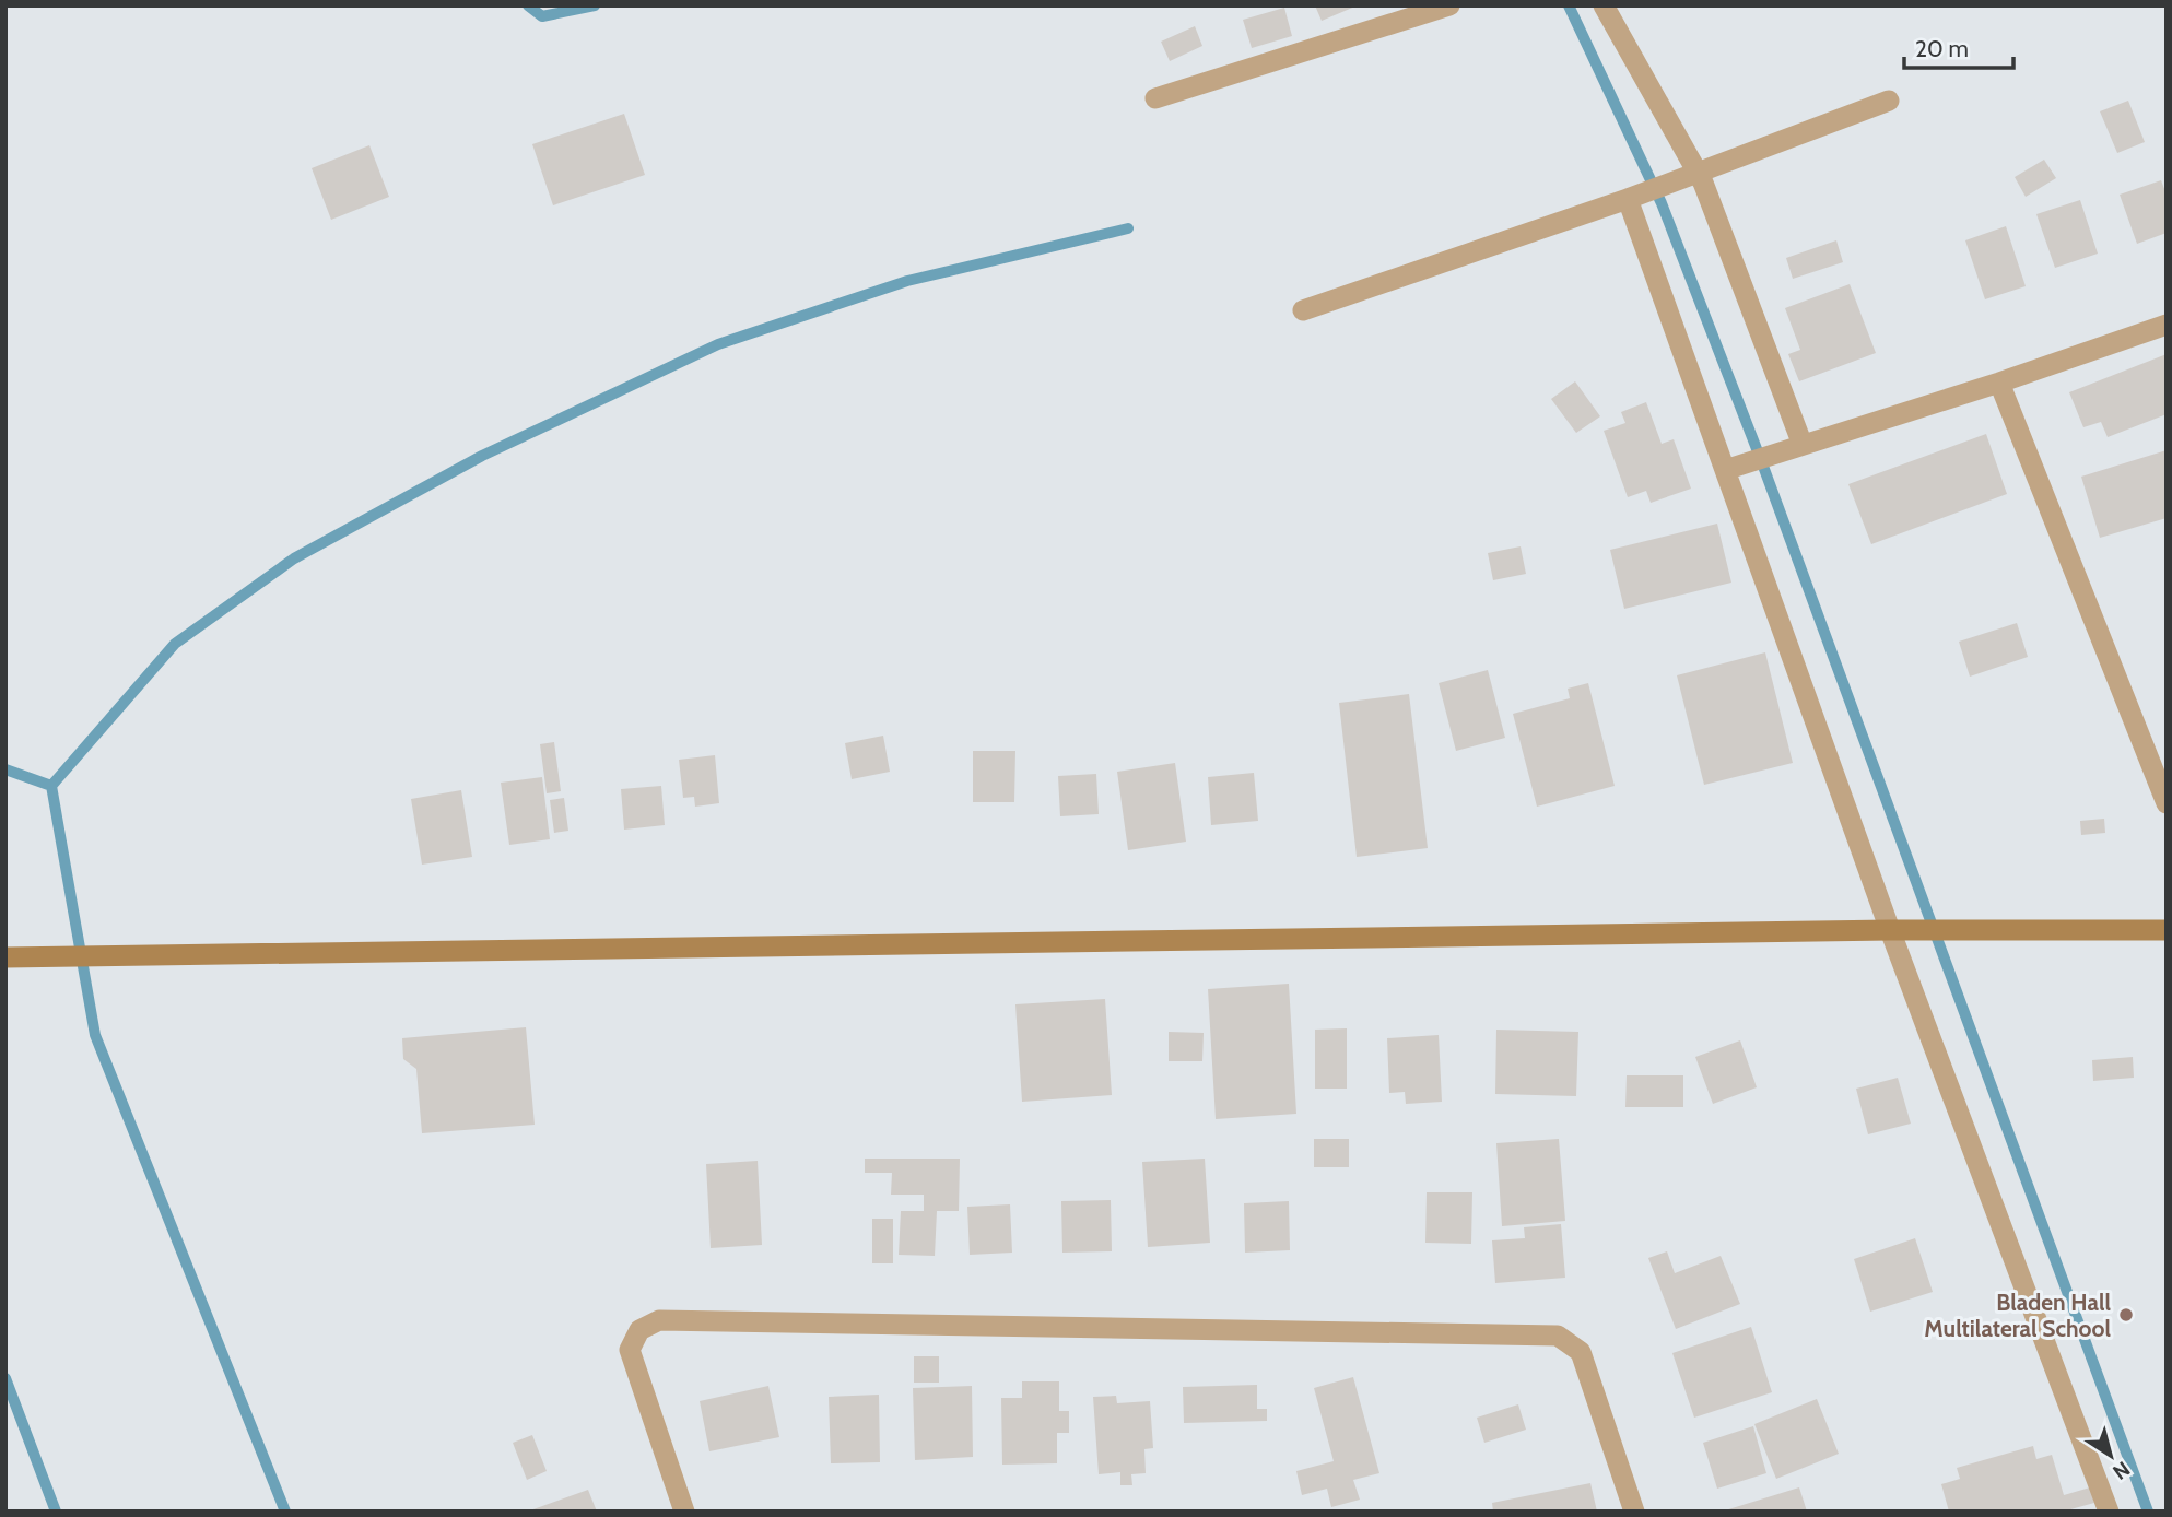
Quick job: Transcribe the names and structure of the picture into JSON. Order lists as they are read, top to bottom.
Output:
{
  "places": ["Bladen Hall Multilateral School"],
  "scale_bar": "20 m",
  "north": "bottom right"
}
